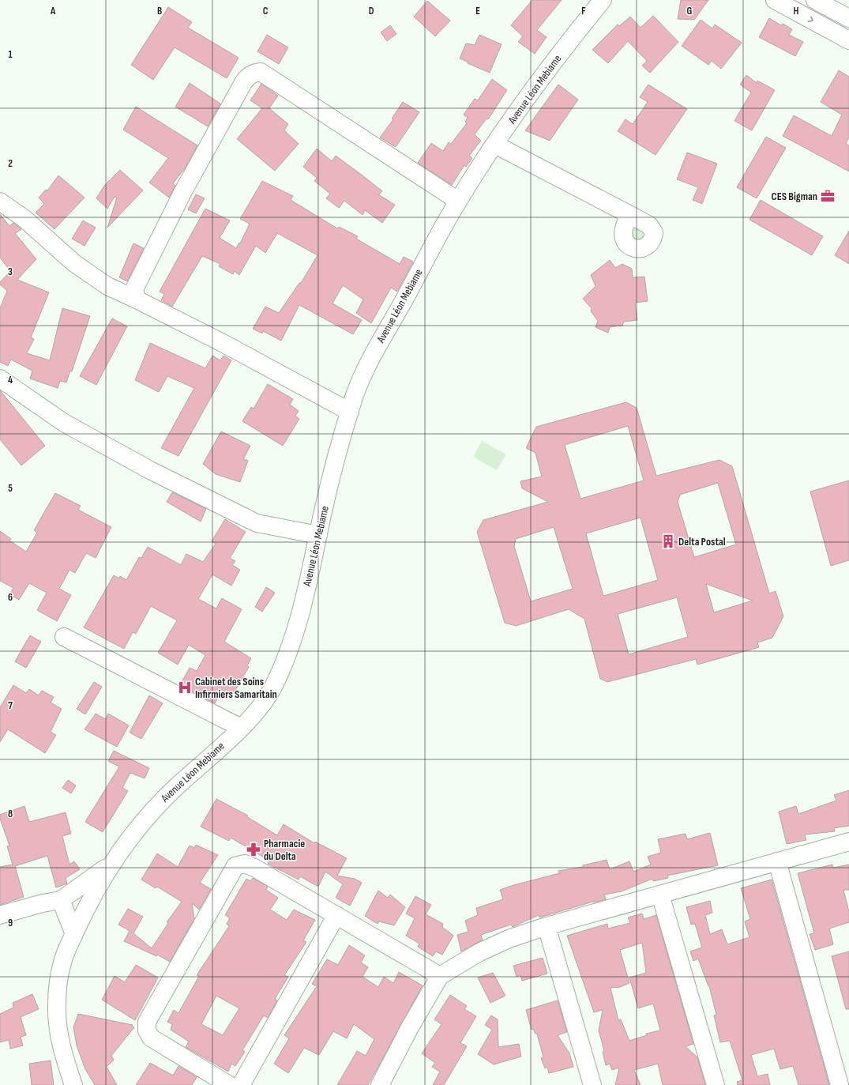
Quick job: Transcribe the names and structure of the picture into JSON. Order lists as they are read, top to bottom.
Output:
{
  "streets": {
    "street": ["Avenue Léon Mebiame"]
  },
  "places": {
    "office": ["CES Bigman"],
    "building": ["Delta Postal"],
    "hospital": ["Cabinet des Soins Infirmiers Samaritain"],
    "pharmacy": ["Pharmacie du Delta"]
  },
  "grid": {
    "columns": [
      "A",
      "B",
      "C",
      "D",
      "E",
      "F",
      "G",
      "H"
    ],
    "rows": [
      "1",
      "2",
      "3",
      "4",
      "5",
      "6",
      "7",
      "8",
      "9"
    ]
  }
}
